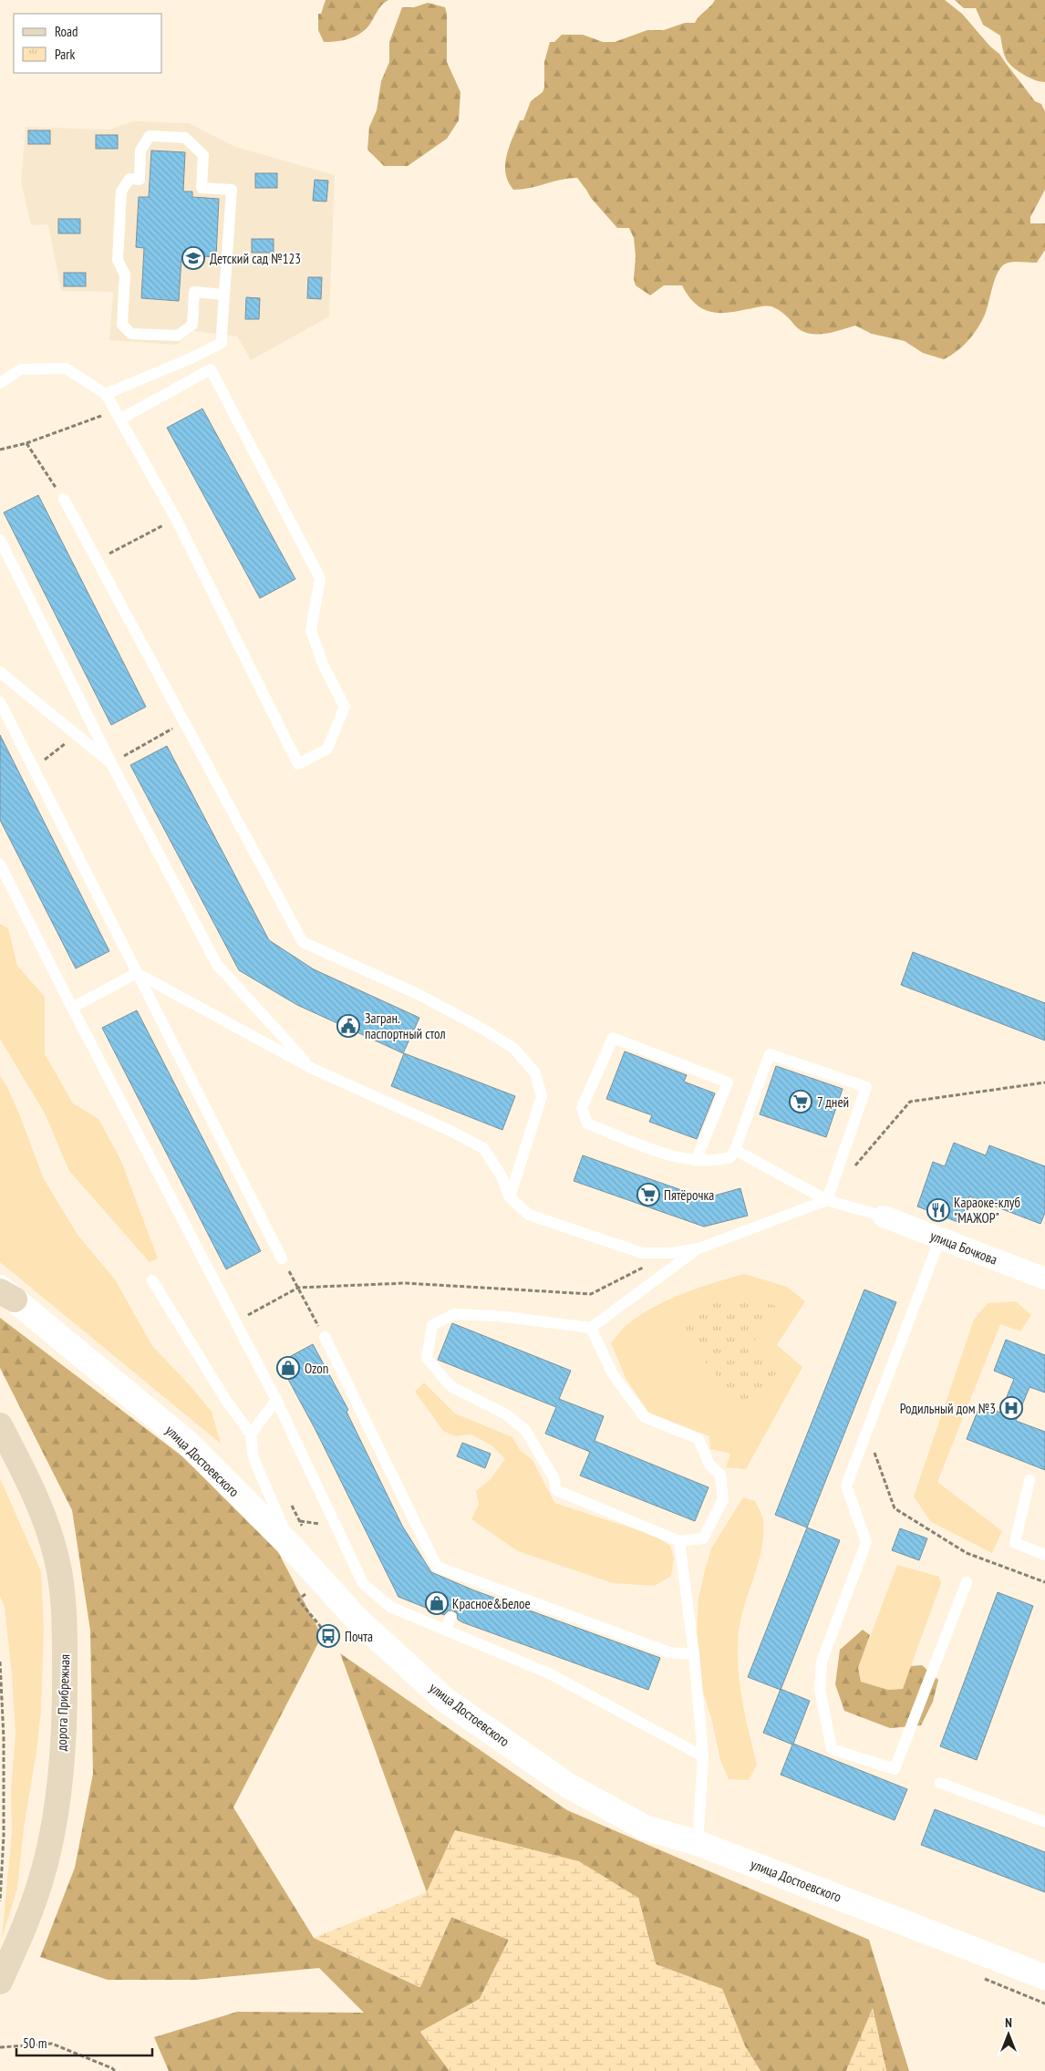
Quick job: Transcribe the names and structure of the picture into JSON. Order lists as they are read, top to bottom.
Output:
{
  "streets": {
    "main road": ["дорога Прибрежная"],
    "street": ["улица Бочкова", "улица Достоевского"]
  },
  "places": {
    "school or university": ["Детский сад №123"],
    "public building": ["Загран. паспортный стол"],
    "supermarket": ["7 дней", "Пятёрочка"],
    "restaurant": ["Караоке-клуб \"МАЖОР\""],
    "shop": ["Ozon", "Красное&Белое"],
    "hospital": ["Родильный дом №3"],
    "bus stop": ["Почта"]
  },
  "legend": ["Road", "Park"],
  "scale_bar": "50 m",
  "north": "top"
}
